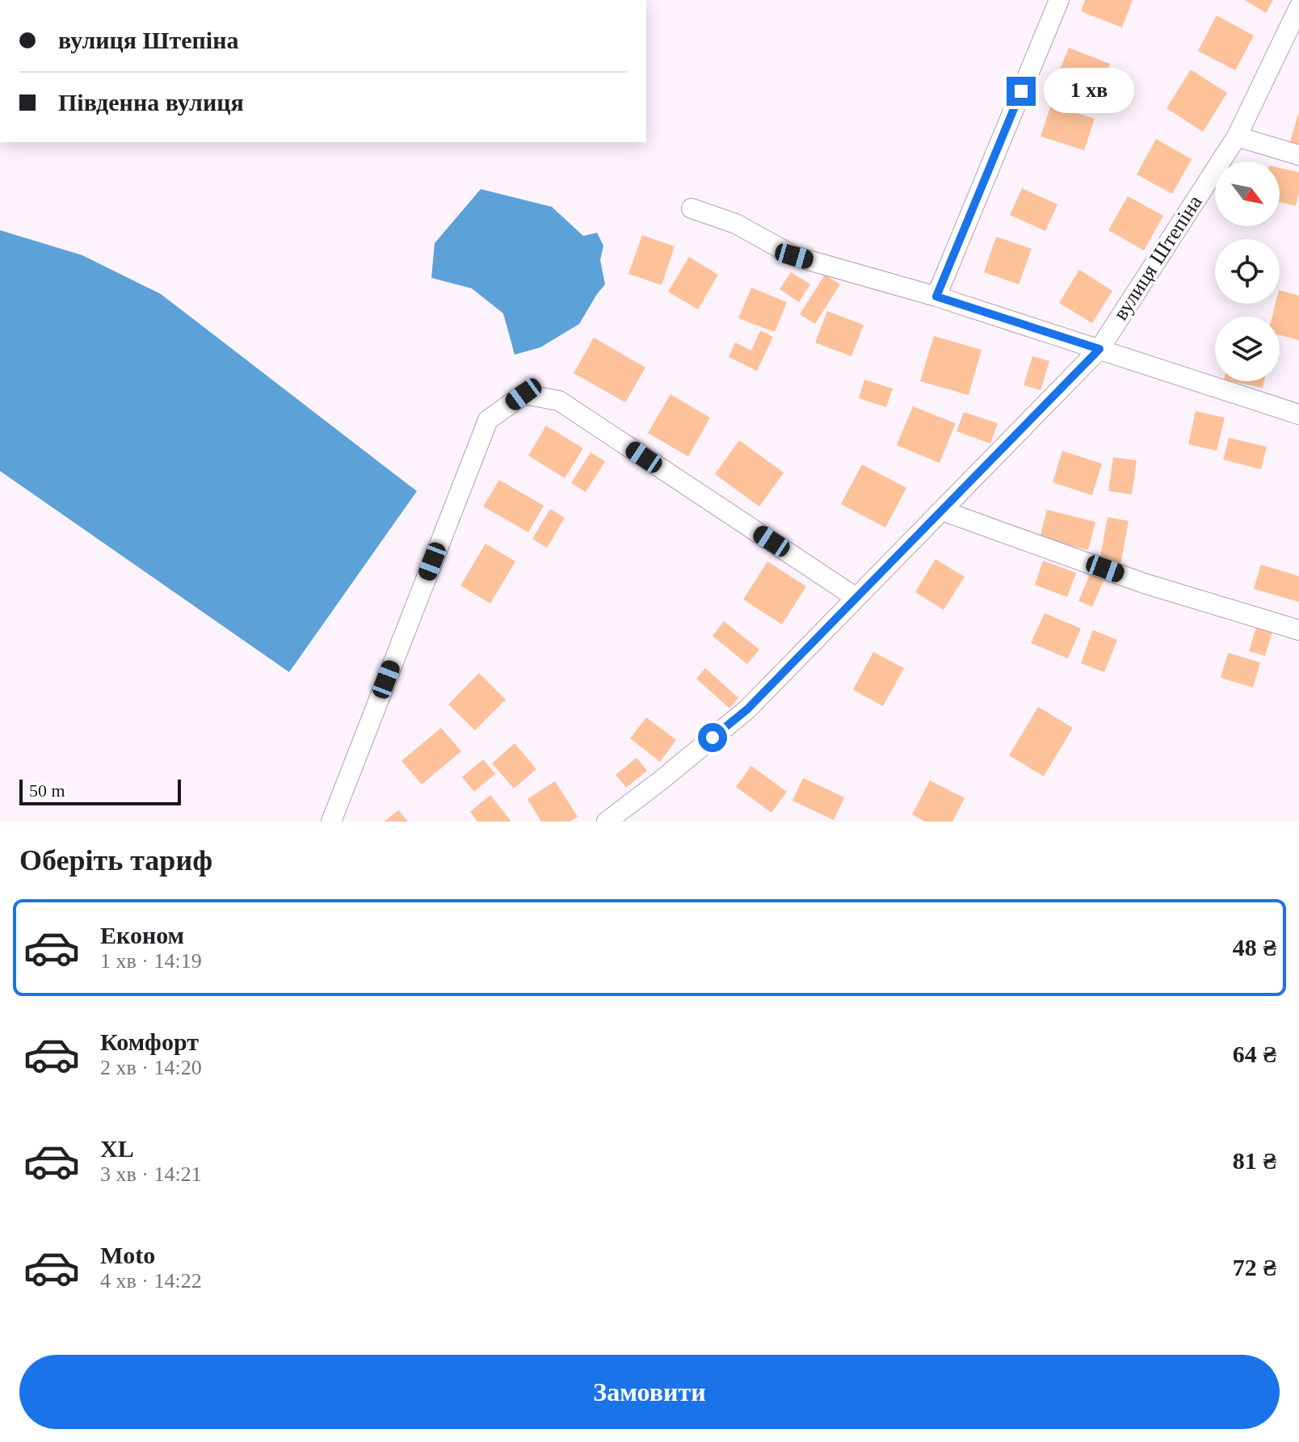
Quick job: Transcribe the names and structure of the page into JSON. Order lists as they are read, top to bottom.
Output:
{
  "streets": {
    "street": ["вулиця Штепіна"]
  },
  "scale_bar": "50 m",
  "north": "bottom right",
  "page": {
    "banner": ["вулиця Штепіна", "Південна вулиця"],
    "bubble": "1 хв",
    "scale": "50 m",
    "heading": "Оберіть тариф",
    "list": [
      {
        "name": "Економ",
        "note": "1 хв · 14:19",
        "value": "48 ₴"
      },
      {
        "name": "Комфорт",
        "note": "2 хв · 14:20",
        "value": "64 ₴"
      },
      {
        "name": "XL",
        "note": "3 хв · 14:21",
        "value": "81 ₴"
      },
      {
        "name": "Moto",
        "note": "4 хв · 14:22",
        "value": "72 ₴"
      }
    ],
    "buttons": "Замовити"
  }
}
